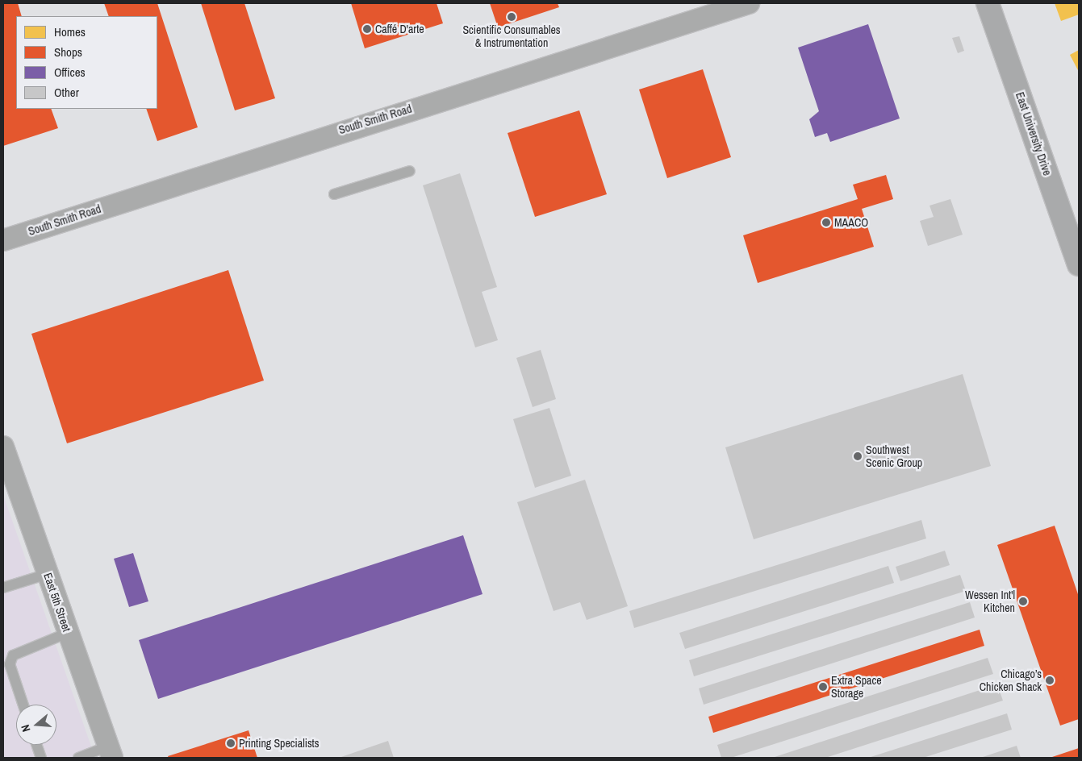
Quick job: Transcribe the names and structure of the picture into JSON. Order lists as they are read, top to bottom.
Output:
{
  "streets": {
    "main road": ["East University Drive"],
    "street": ["South Smith Road", "East 5th Street"]
  },
  "places": [
    "Scientific Consumables & Instrumentation",
    "Caffé D'arte",
    "MAACO",
    "Southwest Scenic Group",
    "Wessen Int'l Kitchen",
    "Chicago’s Chicken Shack",
    "Extra Space Storage",
    "Printing Specialists"
  ],
  "legend": [
    "Homes",
    "Shops",
    "Offices",
    "Other"
  ],
  "north": "left"
}
